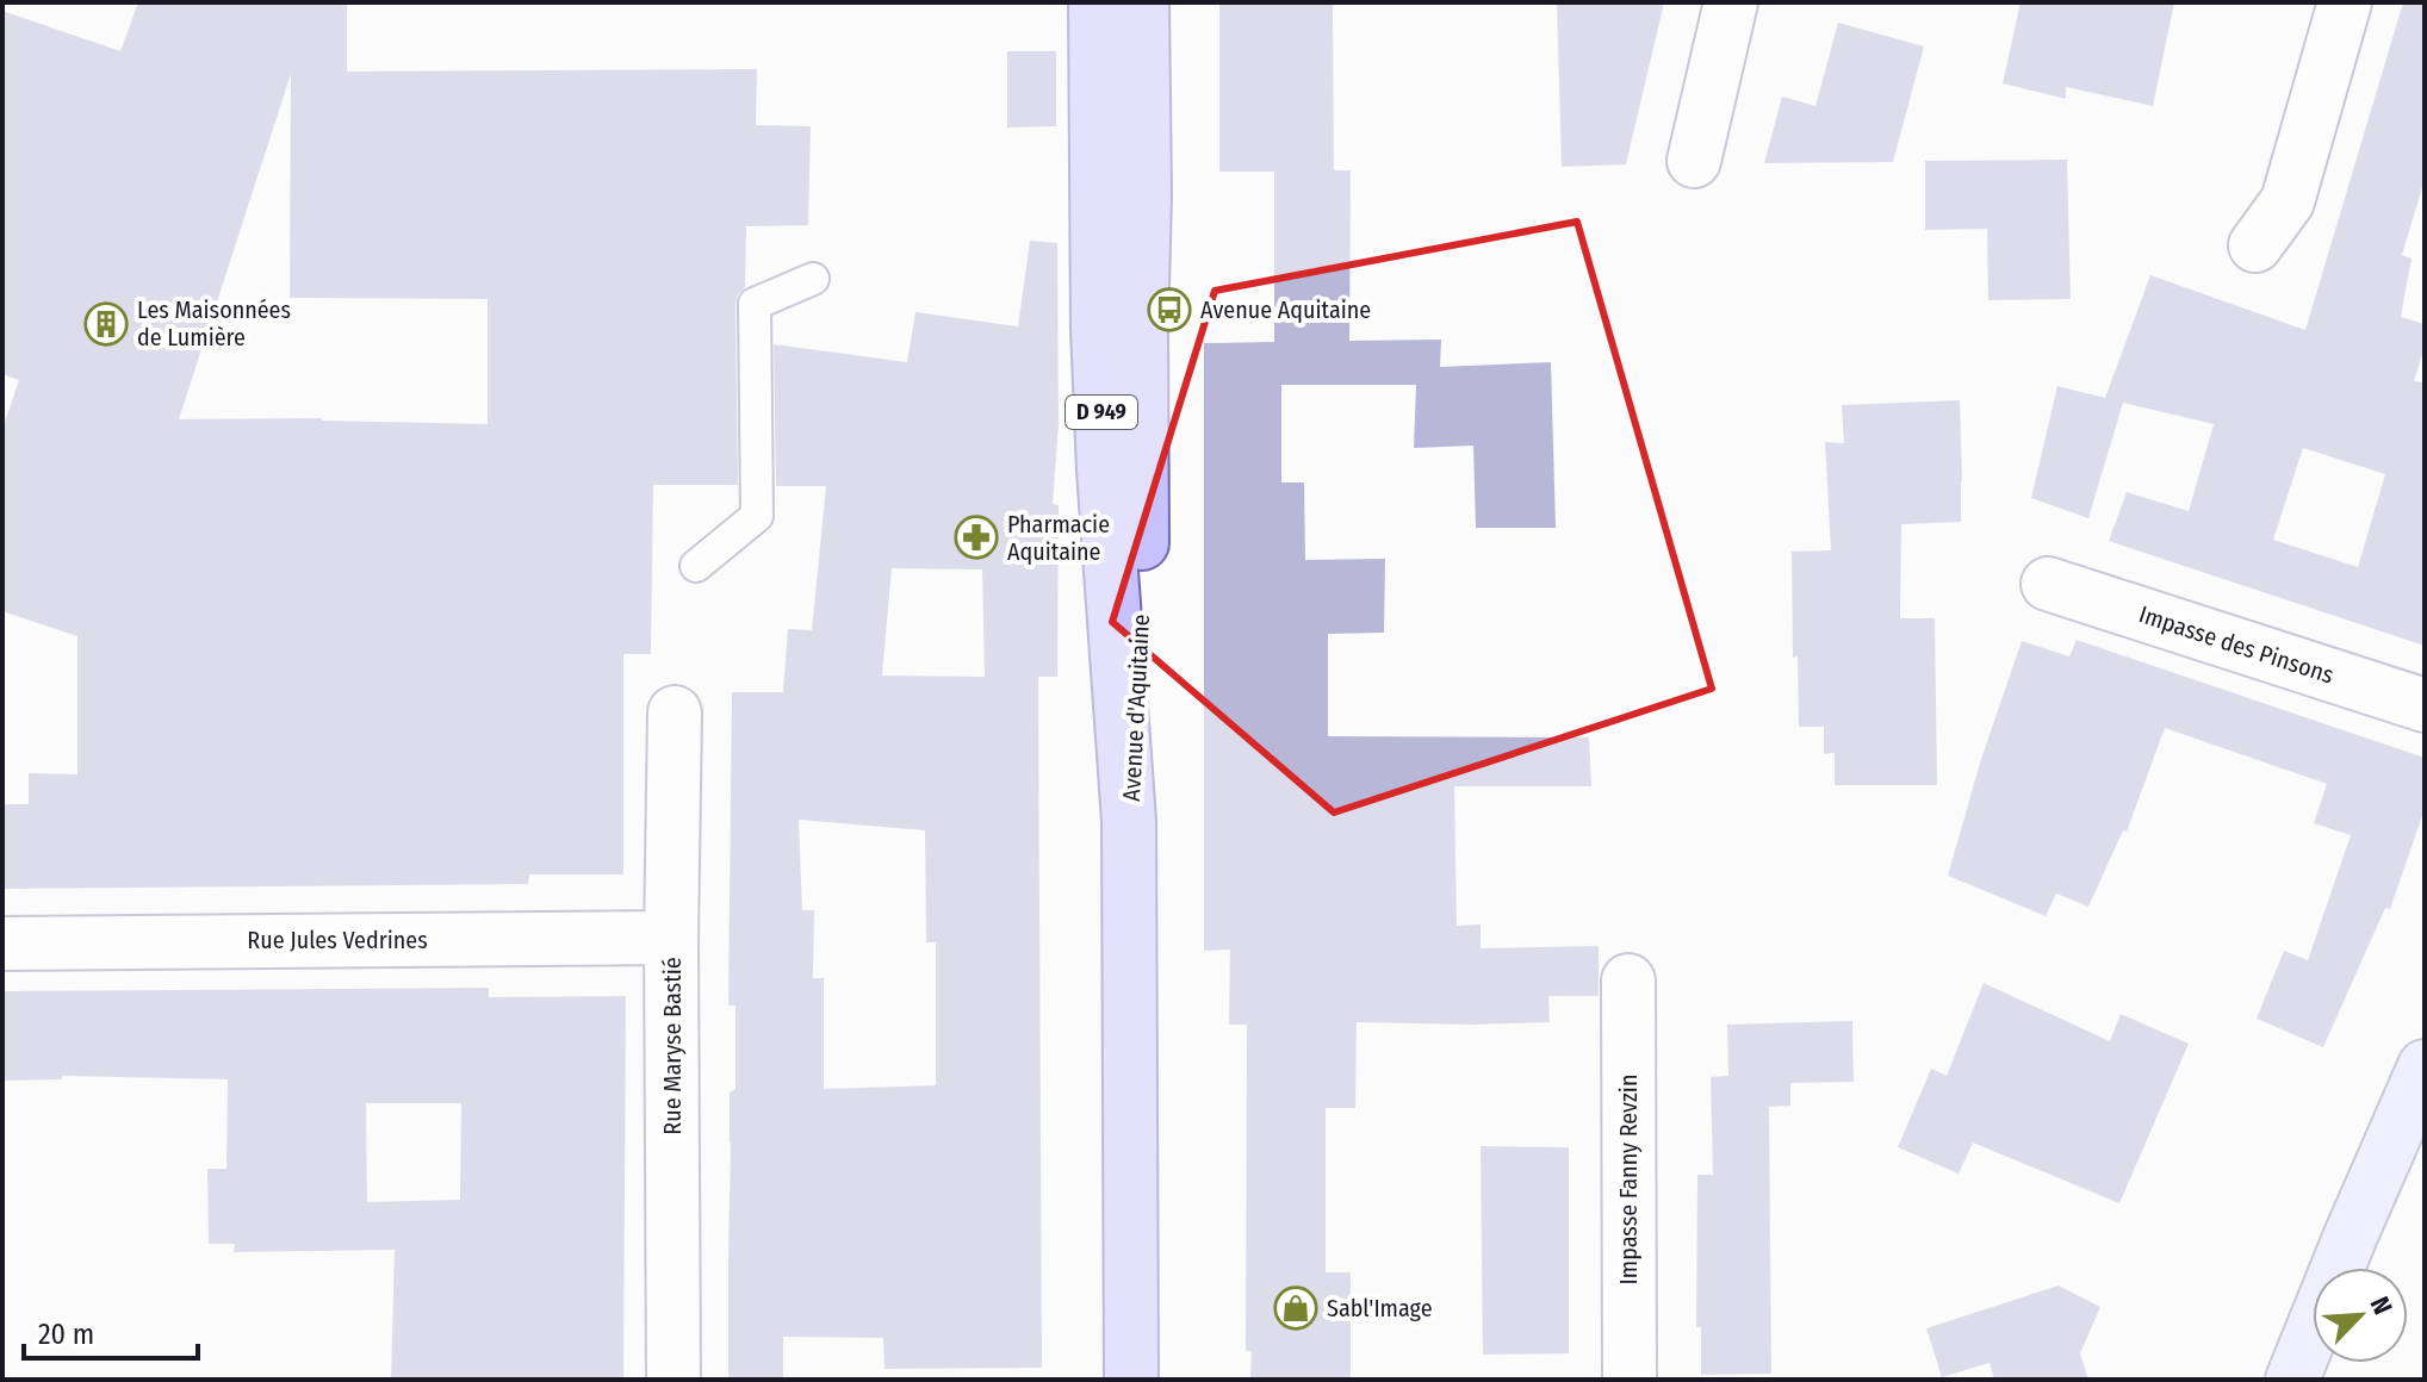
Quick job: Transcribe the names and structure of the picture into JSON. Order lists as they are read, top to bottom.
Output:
{
  "streets": {
    "main road": ["D 949", "Avenue d'Aquitaine"],
    "street": [
      "Impasse des Pinsons",
      "Rue Jules Vedrines",
      "Rue Maryse Bastié",
      "Impasse Fanny Revzin"
    ]
  },
  "crossings": [
    ["D 949", "Avenue d'Aquitaine"],
    ["Rue Jules Vedrines", "Rue Maryse Bastié"]
  ],
  "places": {
    "bus stop": ["Avenue Aquitaine"],
    "building": ["Les Maisonnées de Lumière"],
    "pharmacy": ["Pharmacie Aquitaine"],
    "shop": ["Sabl'Image"]
  },
  "scale_bar": "20 m",
  "north": "top right"
}
